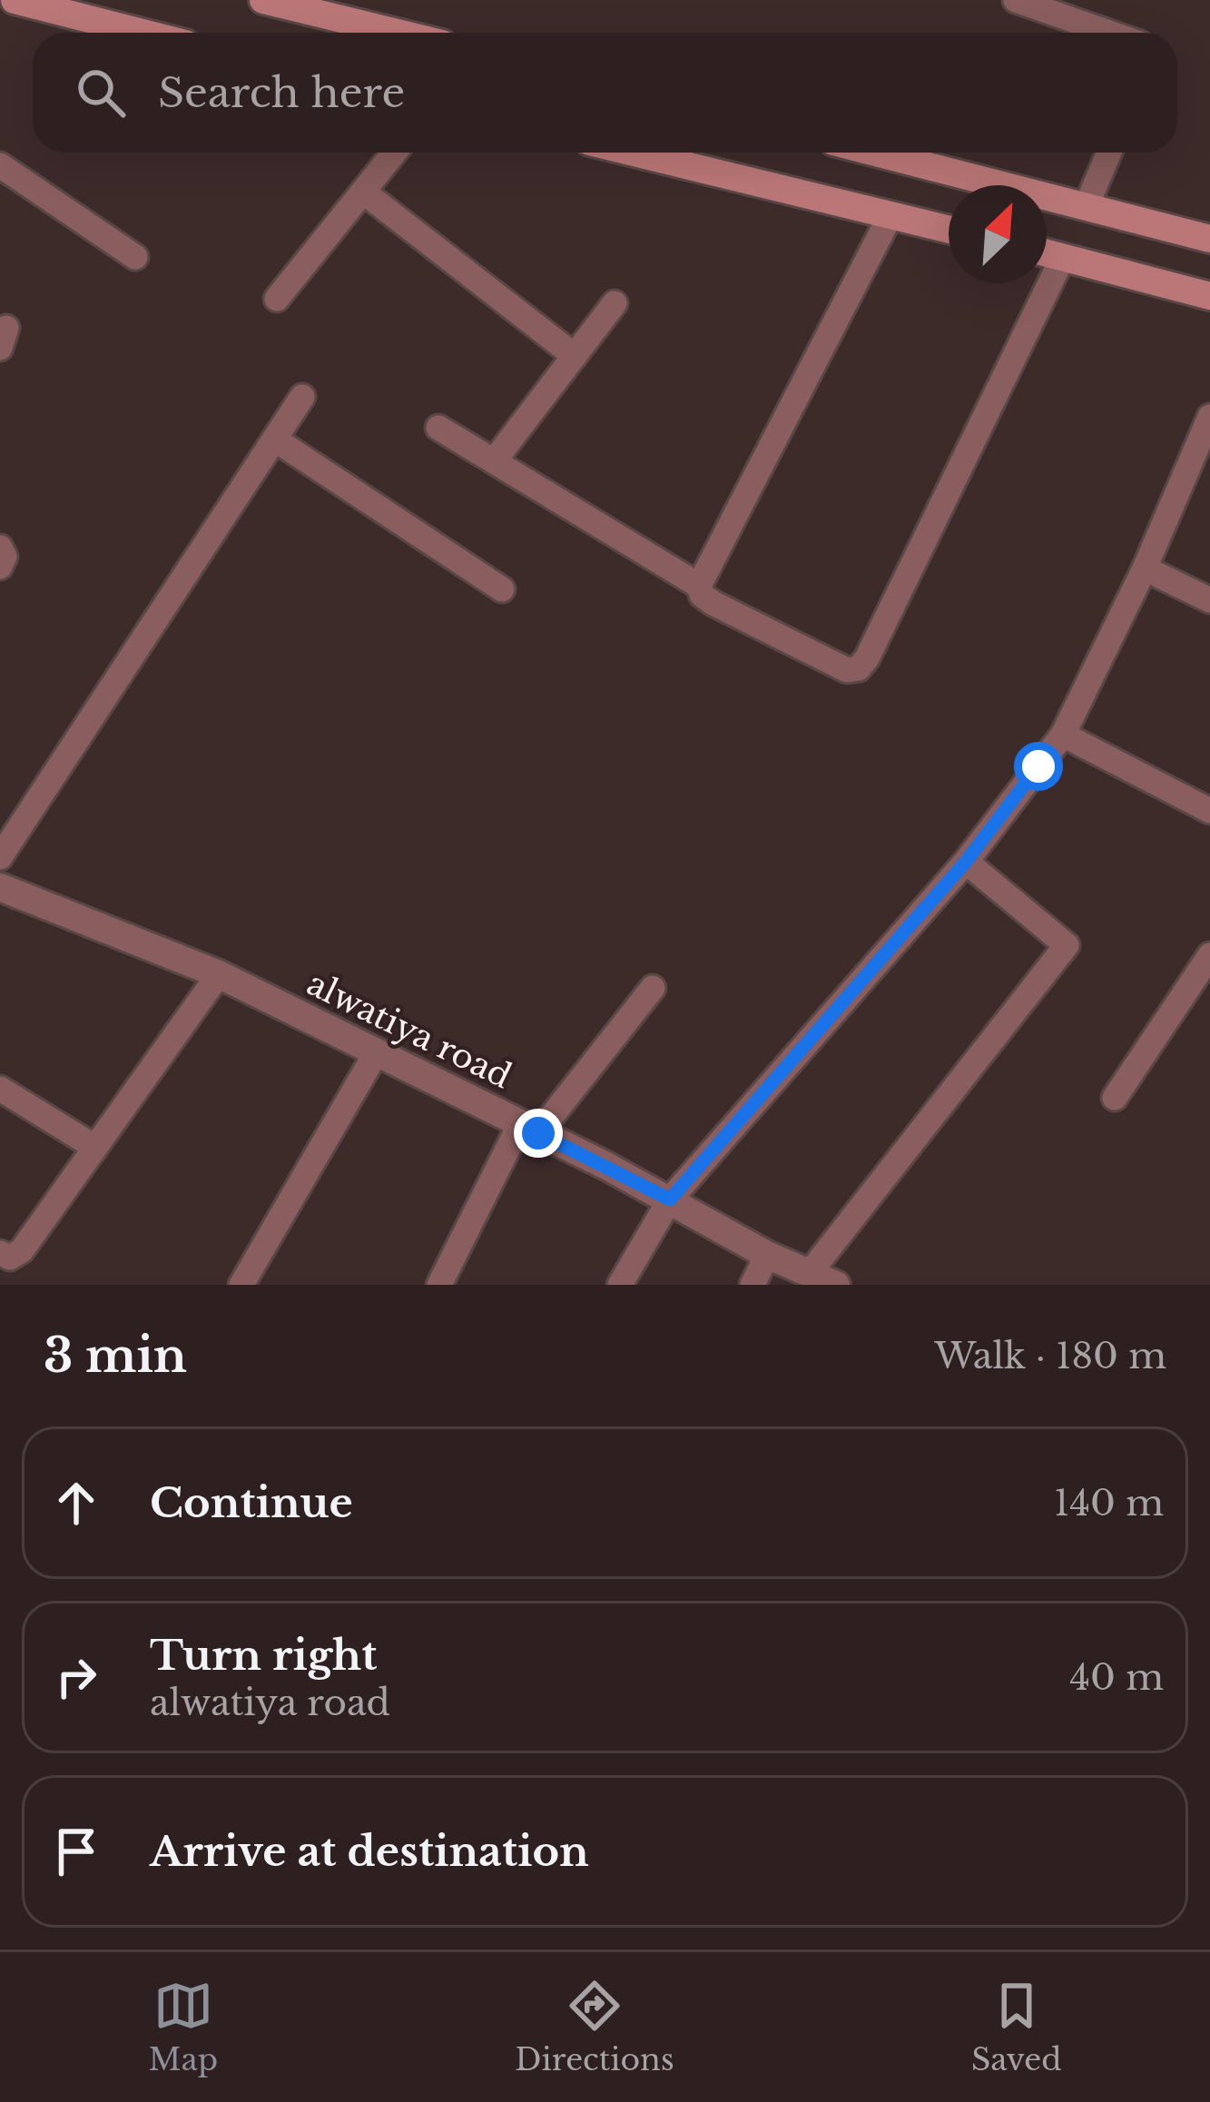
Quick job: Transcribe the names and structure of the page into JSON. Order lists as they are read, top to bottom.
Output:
{
  "streets": {
    "street": ["alwatiya road"]
  },
  "north": "top right",
  "page": {
    "search": "Search here",
    "heading": ["3 min", "Walk · 180 m"],
    "list": [
      ["Continue", "140 m"],
      ["Turn right", "alwatiya road", "40 m"],
      "Arrive at destination"
    ],
    "nav": ["Map", "Directions", "Saved"]
  }
}
